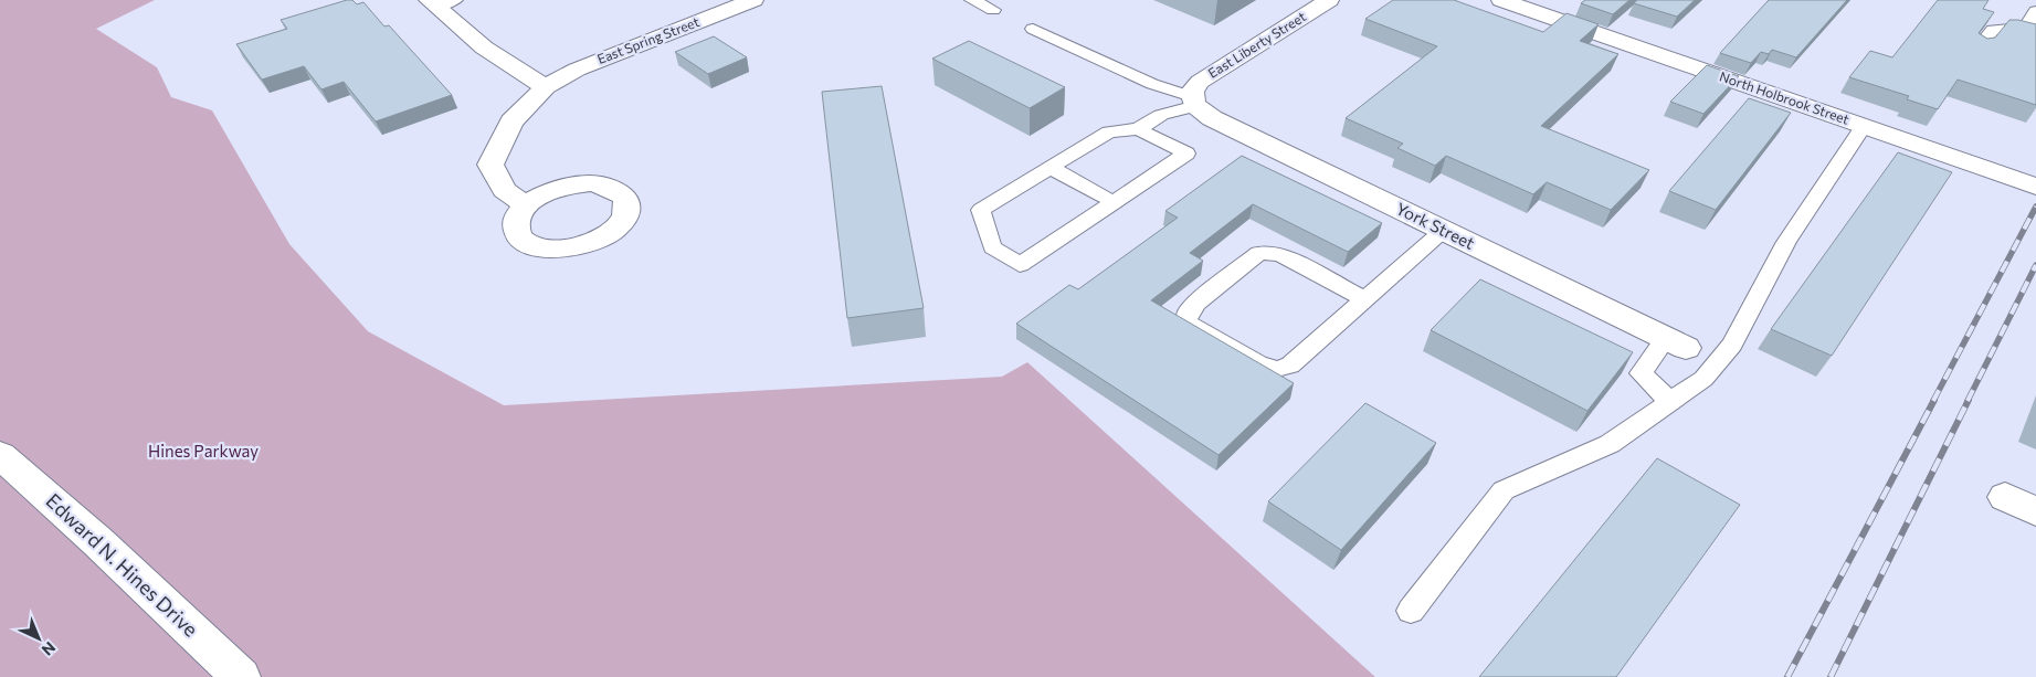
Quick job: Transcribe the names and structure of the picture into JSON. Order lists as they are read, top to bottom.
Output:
{
  "streets": {
    "street": [
      "East Spring Street",
      "East Liberty Street",
      "North Holbrook Street",
      "York Street",
      "Edward N. Hines Drive"
    ]
  },
  "crossings": [
    ["East Liberty Street", "York Street"]
  ],
  "parks": ["Hines Parkway"],
  "north": "bottom right"
}
